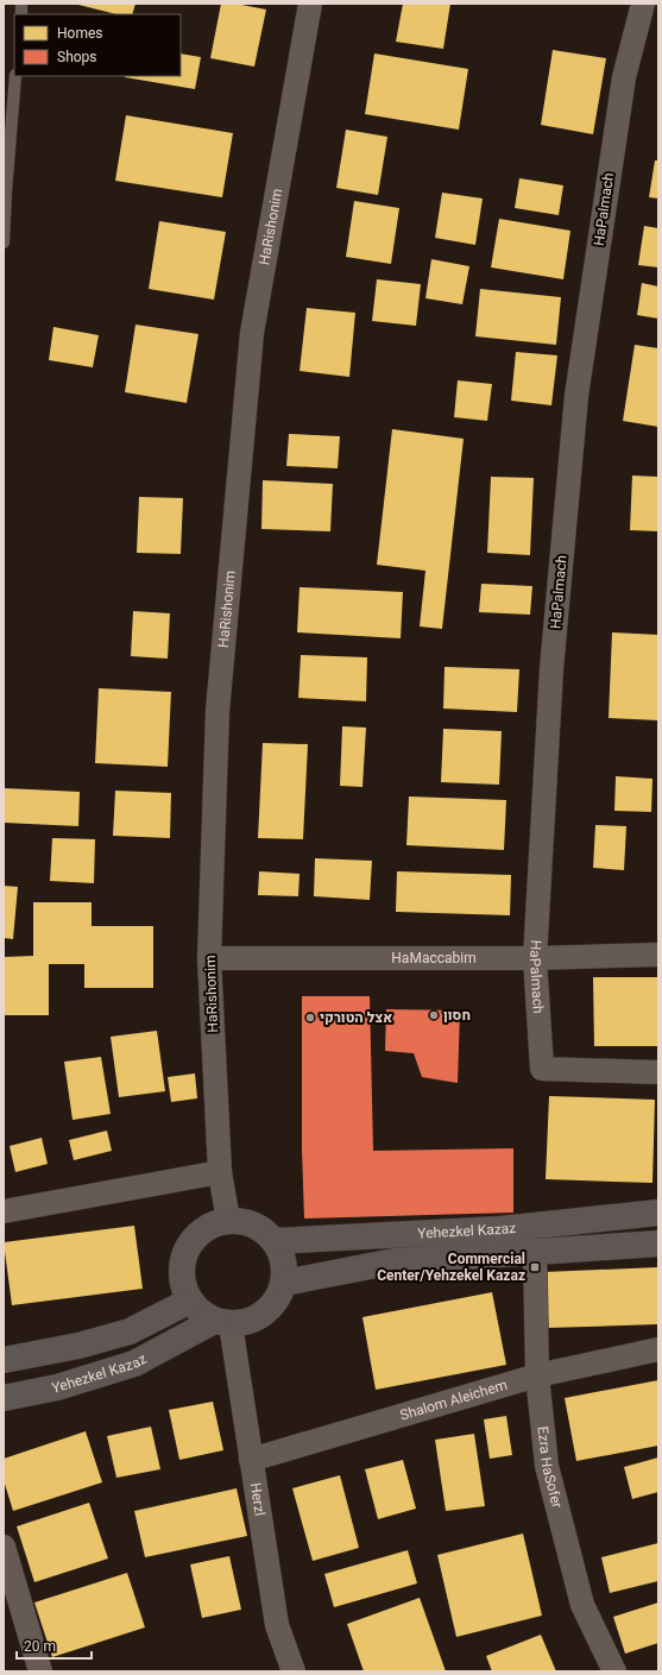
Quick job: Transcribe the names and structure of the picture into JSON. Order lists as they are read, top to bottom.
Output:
{
  "streets": {
    "street": [
      "HaPalmach",
      "HaRishonim",
      "HaMaccabim",
      "Yehezkel Kazaz",
      "Shalom Aleichem",
      "Ezra HaSofer",
      "Herzl"
    ]
  },
  "crossings": [
    ["HaPalmach", "HaMaccabim"],
    ["HaRishonim", "HaMaccabim"],
    ["HaRishonim", "Yehezkel Kazaz"],
    ["HaRishonim", "Herzl"],
    ["Yehezkel Kazaz", "Ezra HaSofer"],
    ["Yehezkel Kazaz", "Herzl"],
    ["Shalom Aleichem", "Ezra HaSofer"],
    ["Shalom Aleichem", "Herzl"]
  ],
  "places": {
    "other": ["חסון", "אצל הטורקי"],
    "transit": ["Commercial Center/Yehzekel Kazaz"]
  },
  "legend": ["Homes", "Shops"],
  "scale_bar": "20 m"
}
